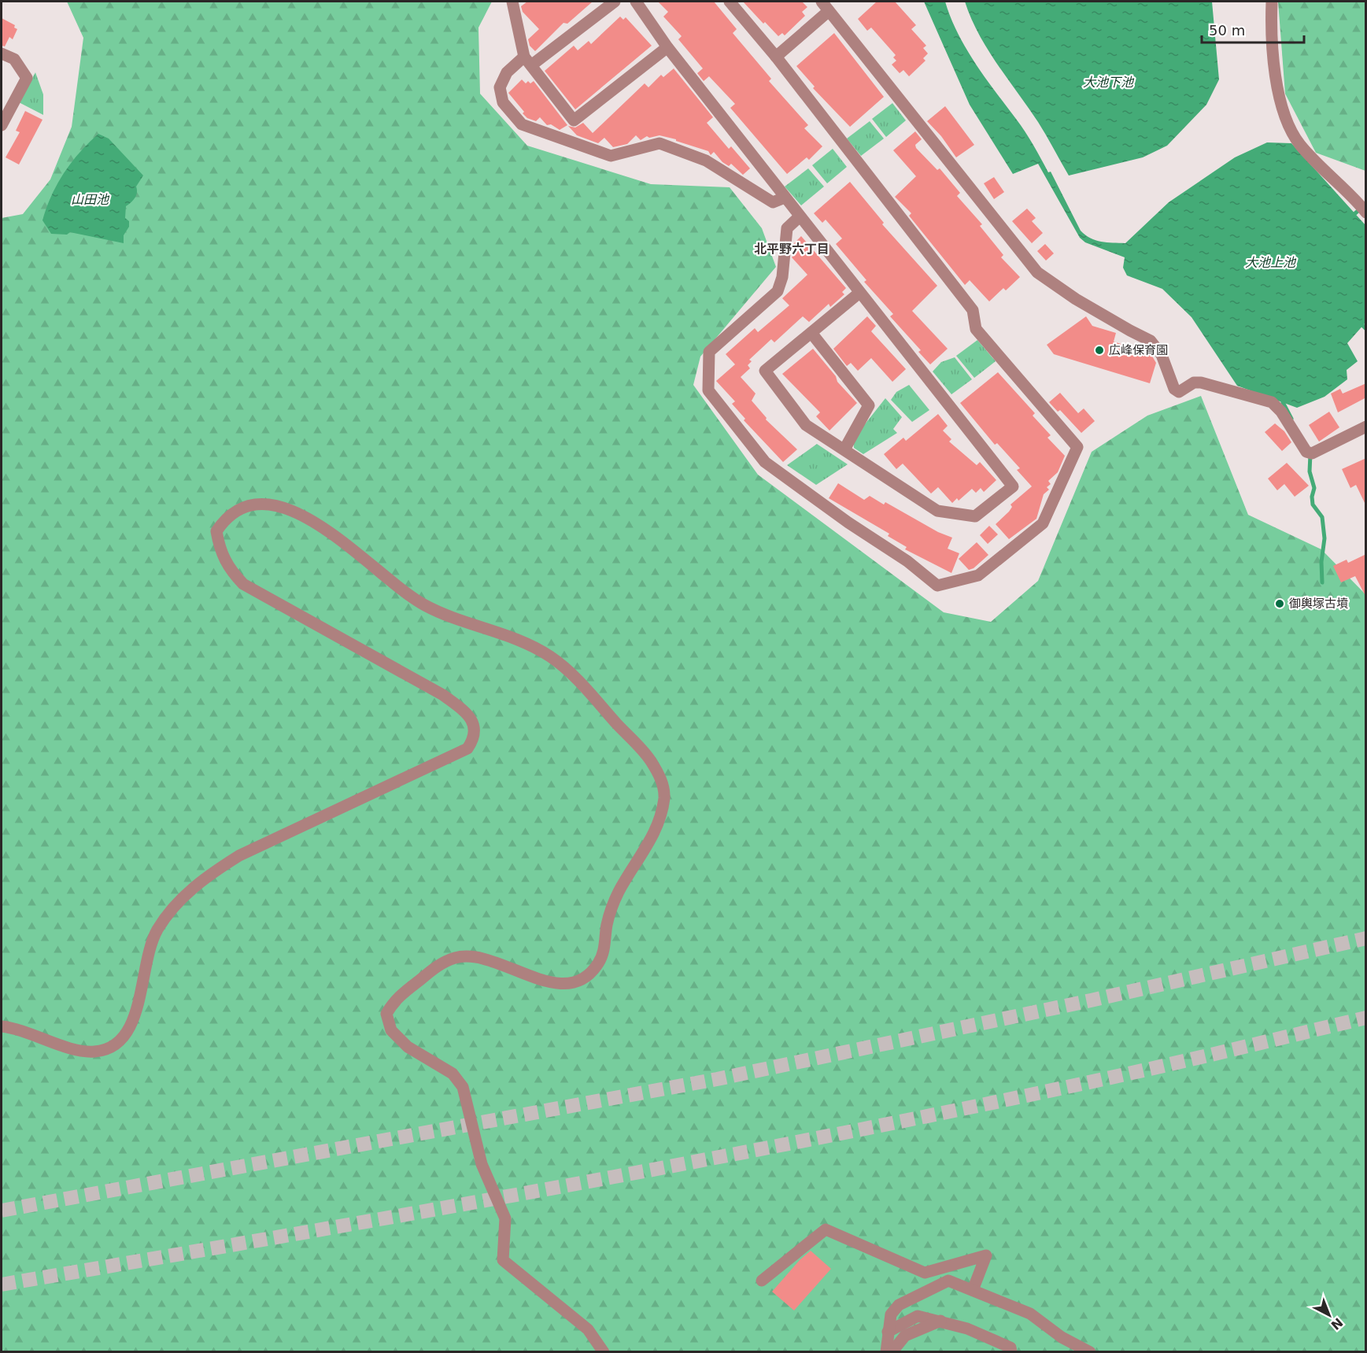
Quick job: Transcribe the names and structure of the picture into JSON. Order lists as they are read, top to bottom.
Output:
{
  "districts": ["北平野六丁目"],
  "water": ["大池下池", "山田池", "大池上池"],
  "places": ["広峰保育園", "御輿塚古墳"],
  "scale_bar": "50 m",
  "north": "bottom right"
}
